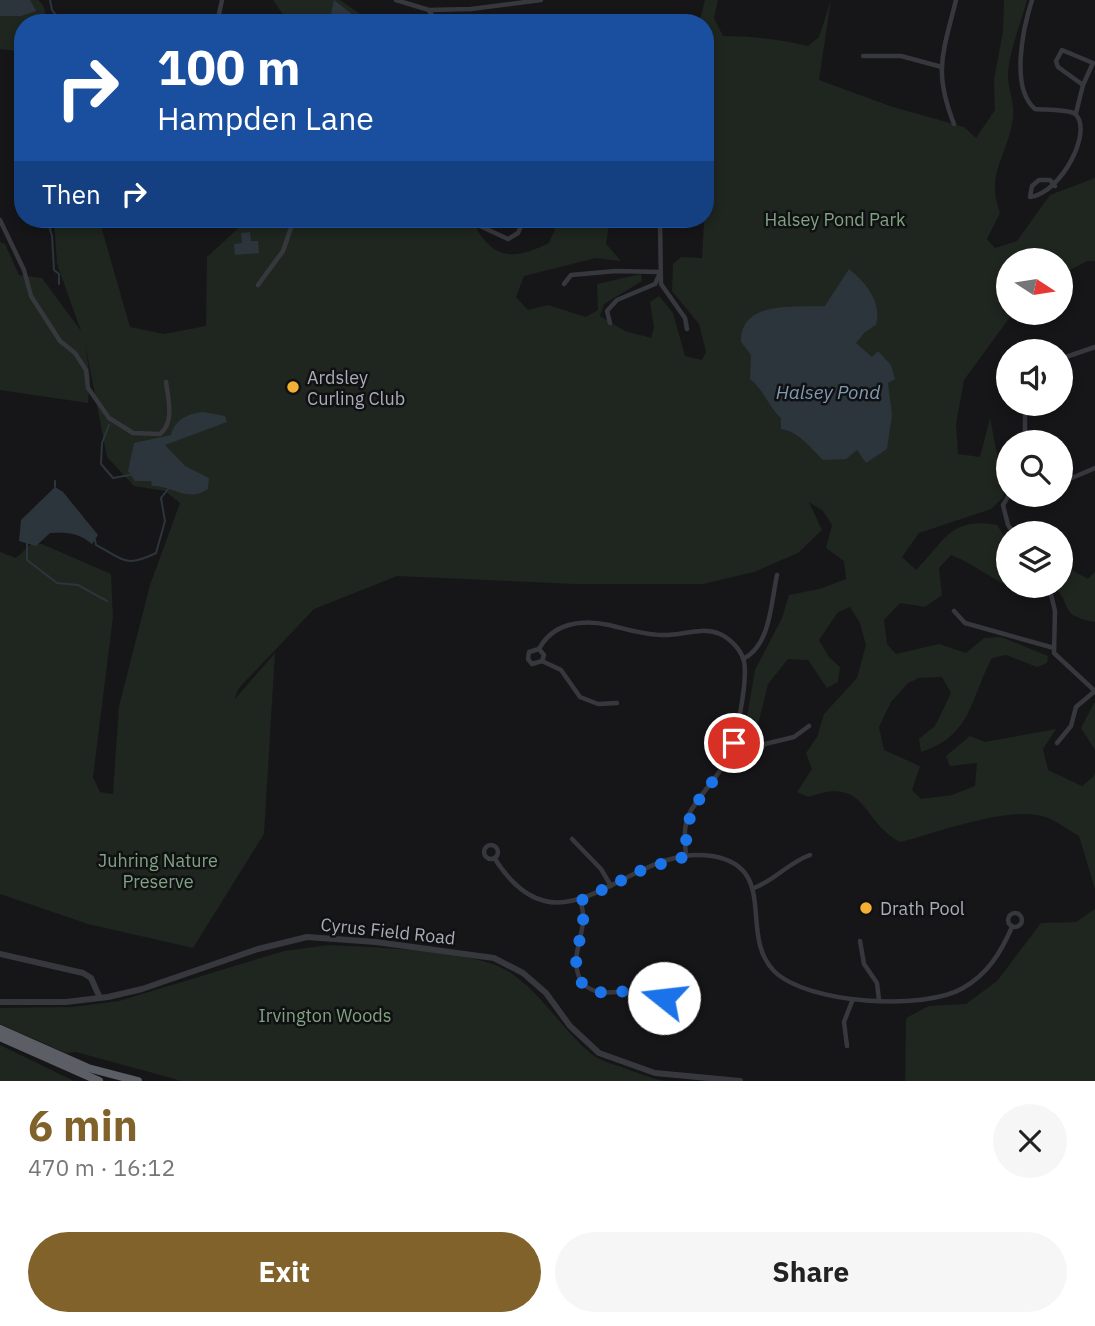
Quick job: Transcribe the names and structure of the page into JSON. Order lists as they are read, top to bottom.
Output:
{
  "streets": {
    "street": ["Cyrus Field Road"]
  },
  "water": ["Halsey Pond"],
  "parks": ["Halsey Pond Park", "Juhring Nature Preserve", "Irvington Woods"],
  "places": ["Ardsley Curling Club", "Drath Pool"],
  "north": "right",
  "page": {
    "turn": ["100 m", "Hampden Lane"],
    "then": "Then",
    "heading": ["6 min", "470 m · 16:12"],
    "buttons": ["Exit", "Share"]
  }
}
